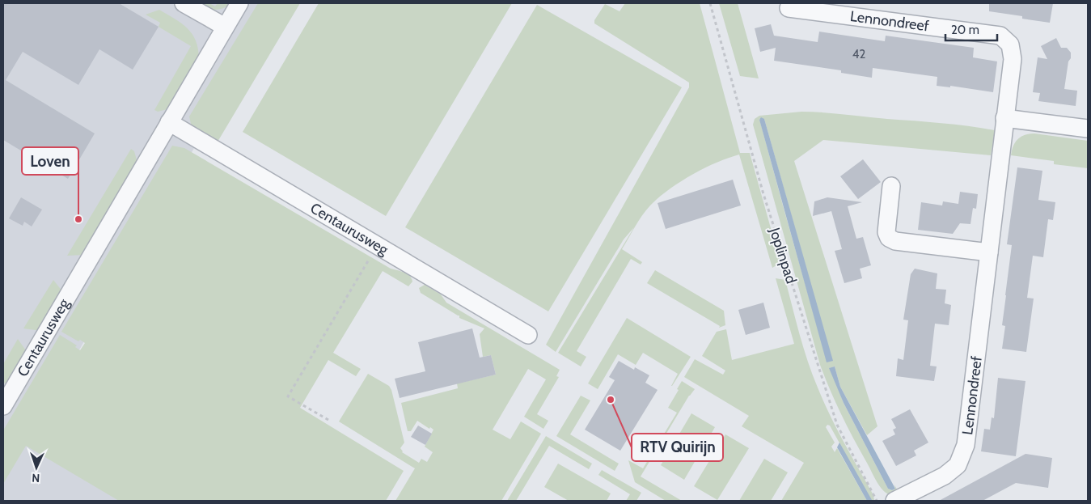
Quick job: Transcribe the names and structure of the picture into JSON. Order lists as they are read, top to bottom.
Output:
{
  "streets": {
    "street": ["Lennondreef", "Centaurusweg"],
    "path": ["Joplinpad"]
  },
  "places": ["Loven", "RTV Quirijn"],
  "house_numbers": ["42"],
  "scale_bar": "20 m",
  "north": "bottom"
}
